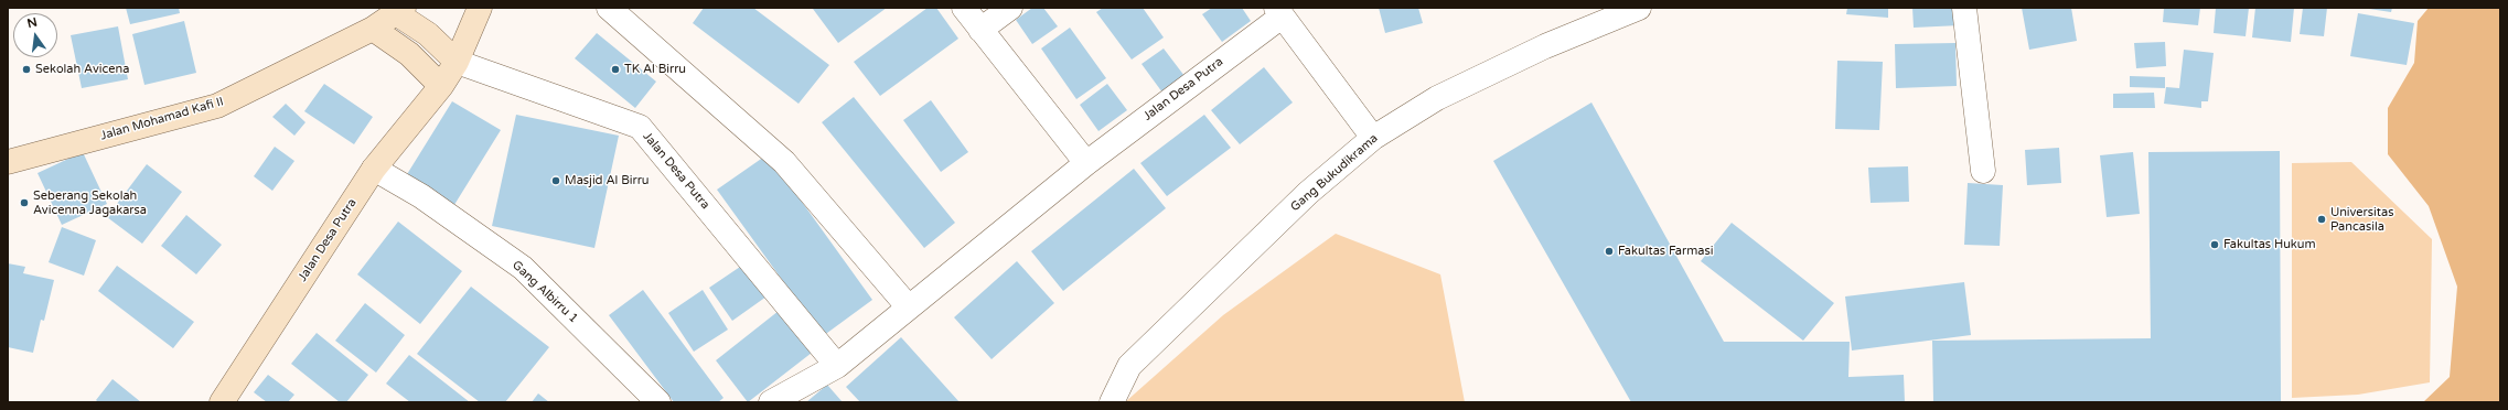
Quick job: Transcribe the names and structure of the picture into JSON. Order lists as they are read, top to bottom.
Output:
{
  "streets": {
    "main road": ["Jalan Desa Putra", "Jalan Mohamad Kafi II"],
    "street": ["Gang Bukudikrama", "Gang Albirru 1"]
  },
  "crossings": [
    ["Jalan Desa Putra", "Gang Albirru 1"]
  ],
  "places": [
    "Sekolah Avicena",
    "TK Al Birru",
    "Masjid Al Birru",
    "Seberang Sekolah Avicenna Jagakarsa",
    "Universitas Pancasila",
    "Fakultas Hukum",
    "Fakultas Farmasi"
  ],
  "north": "top"
}
